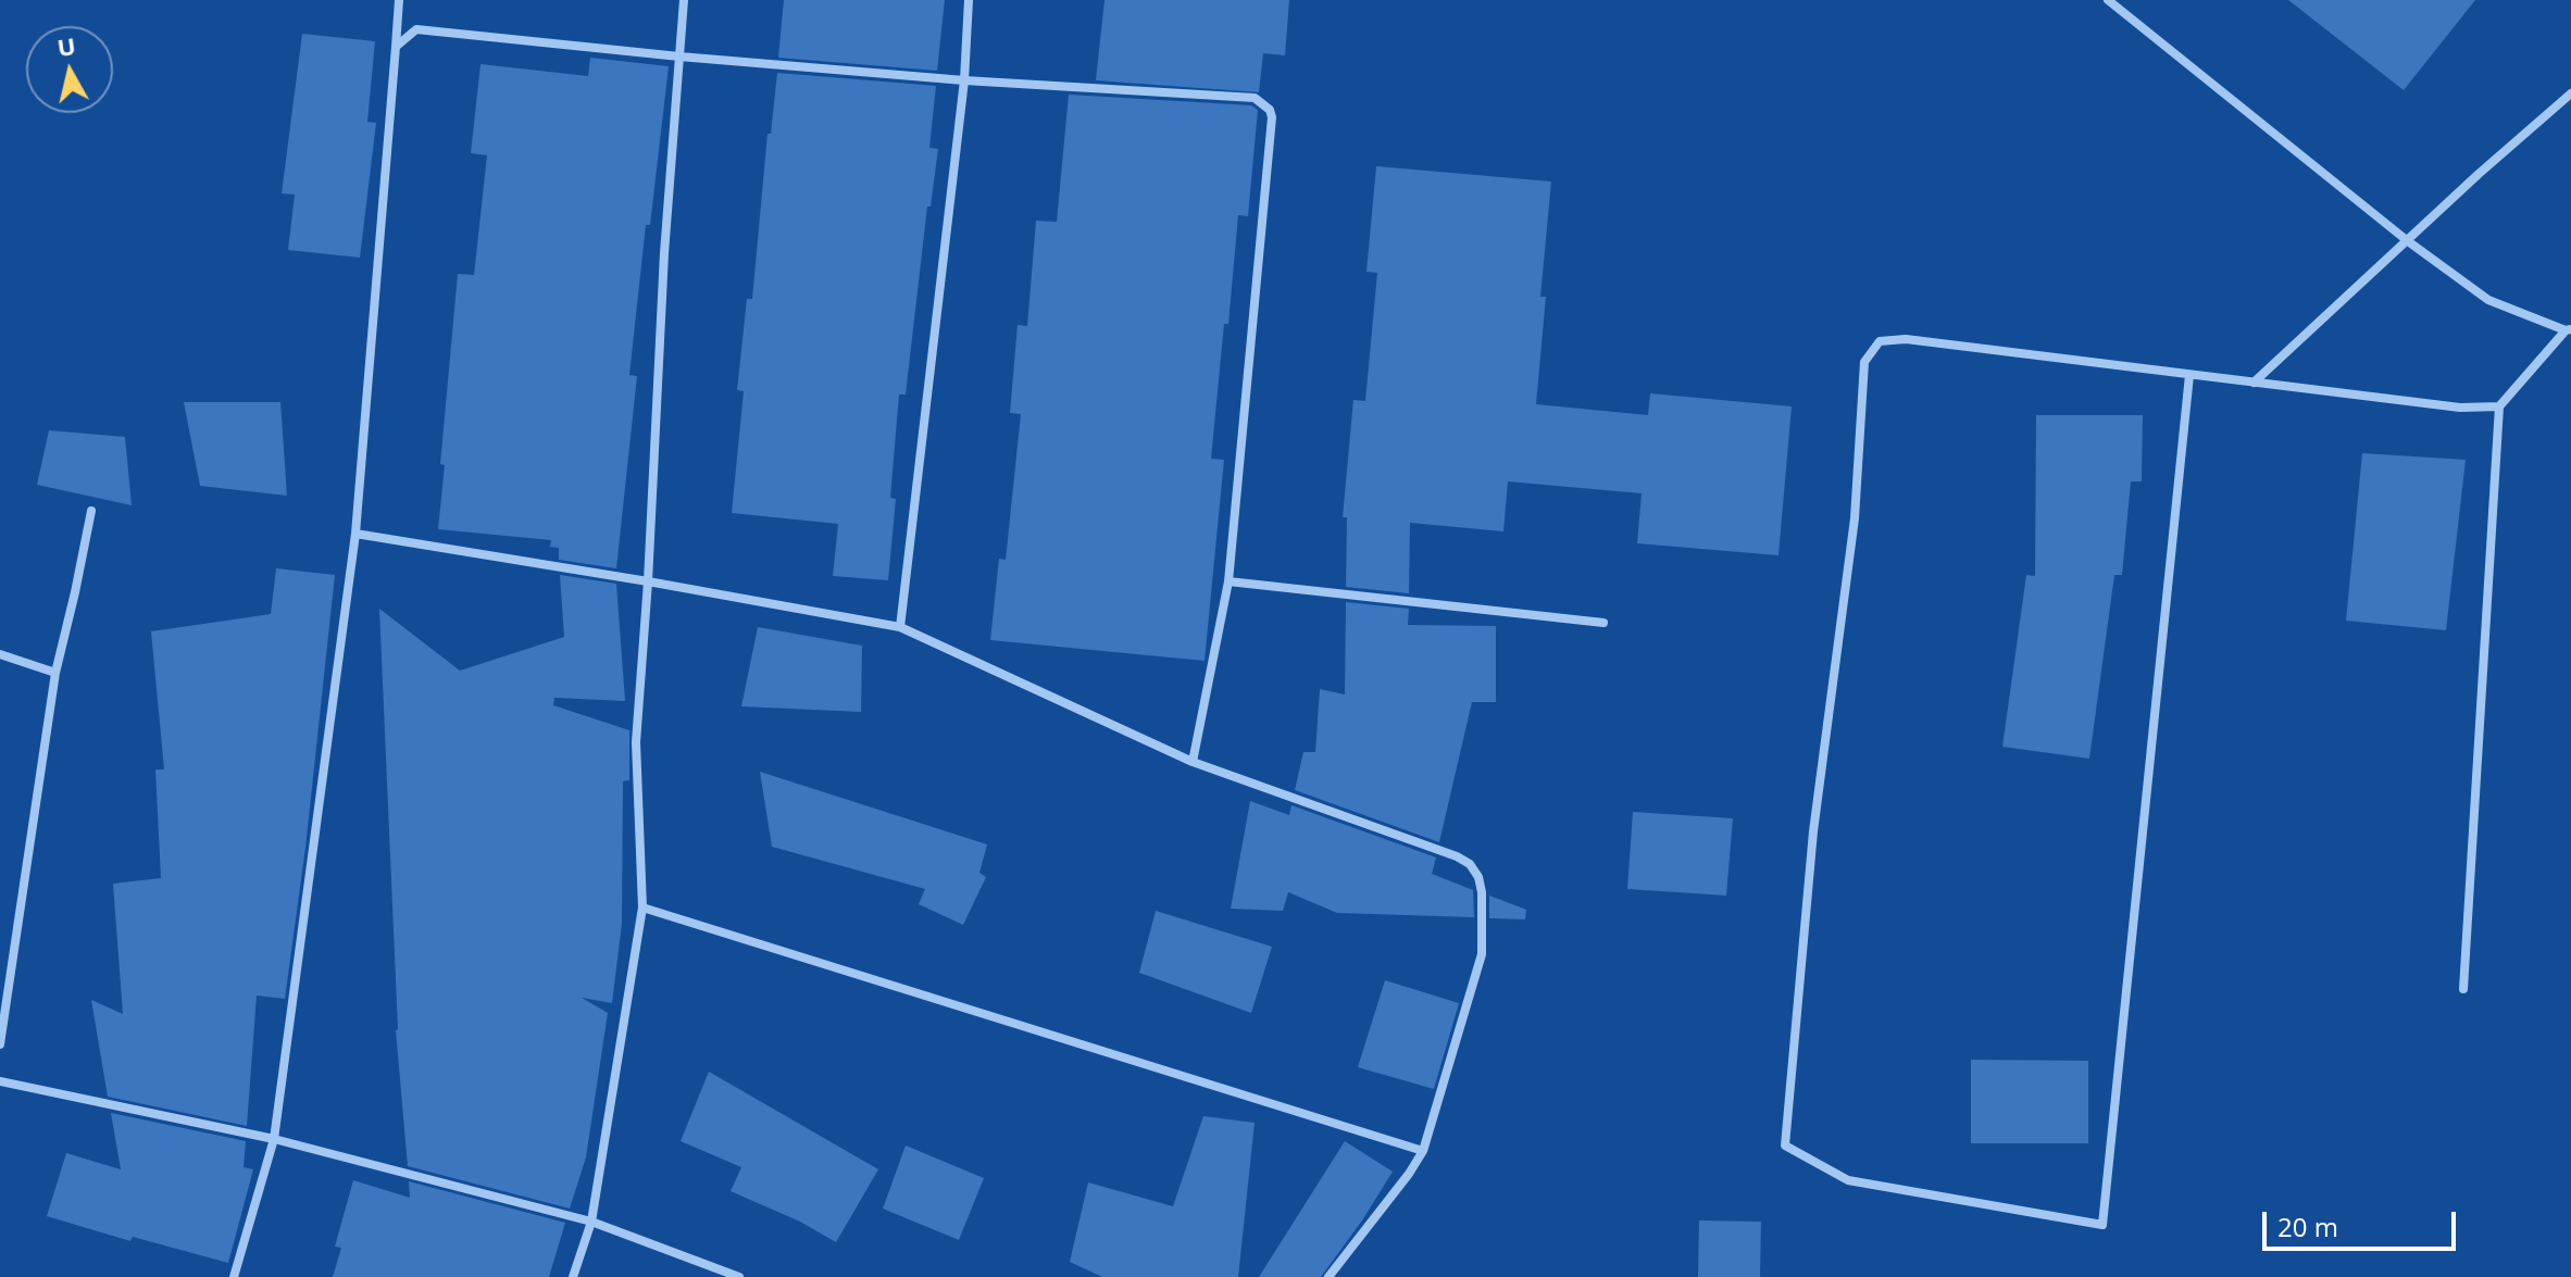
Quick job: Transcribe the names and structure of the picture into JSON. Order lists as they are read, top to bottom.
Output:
{
  "scale_bar": "20 m",
  "north": "top"
}
